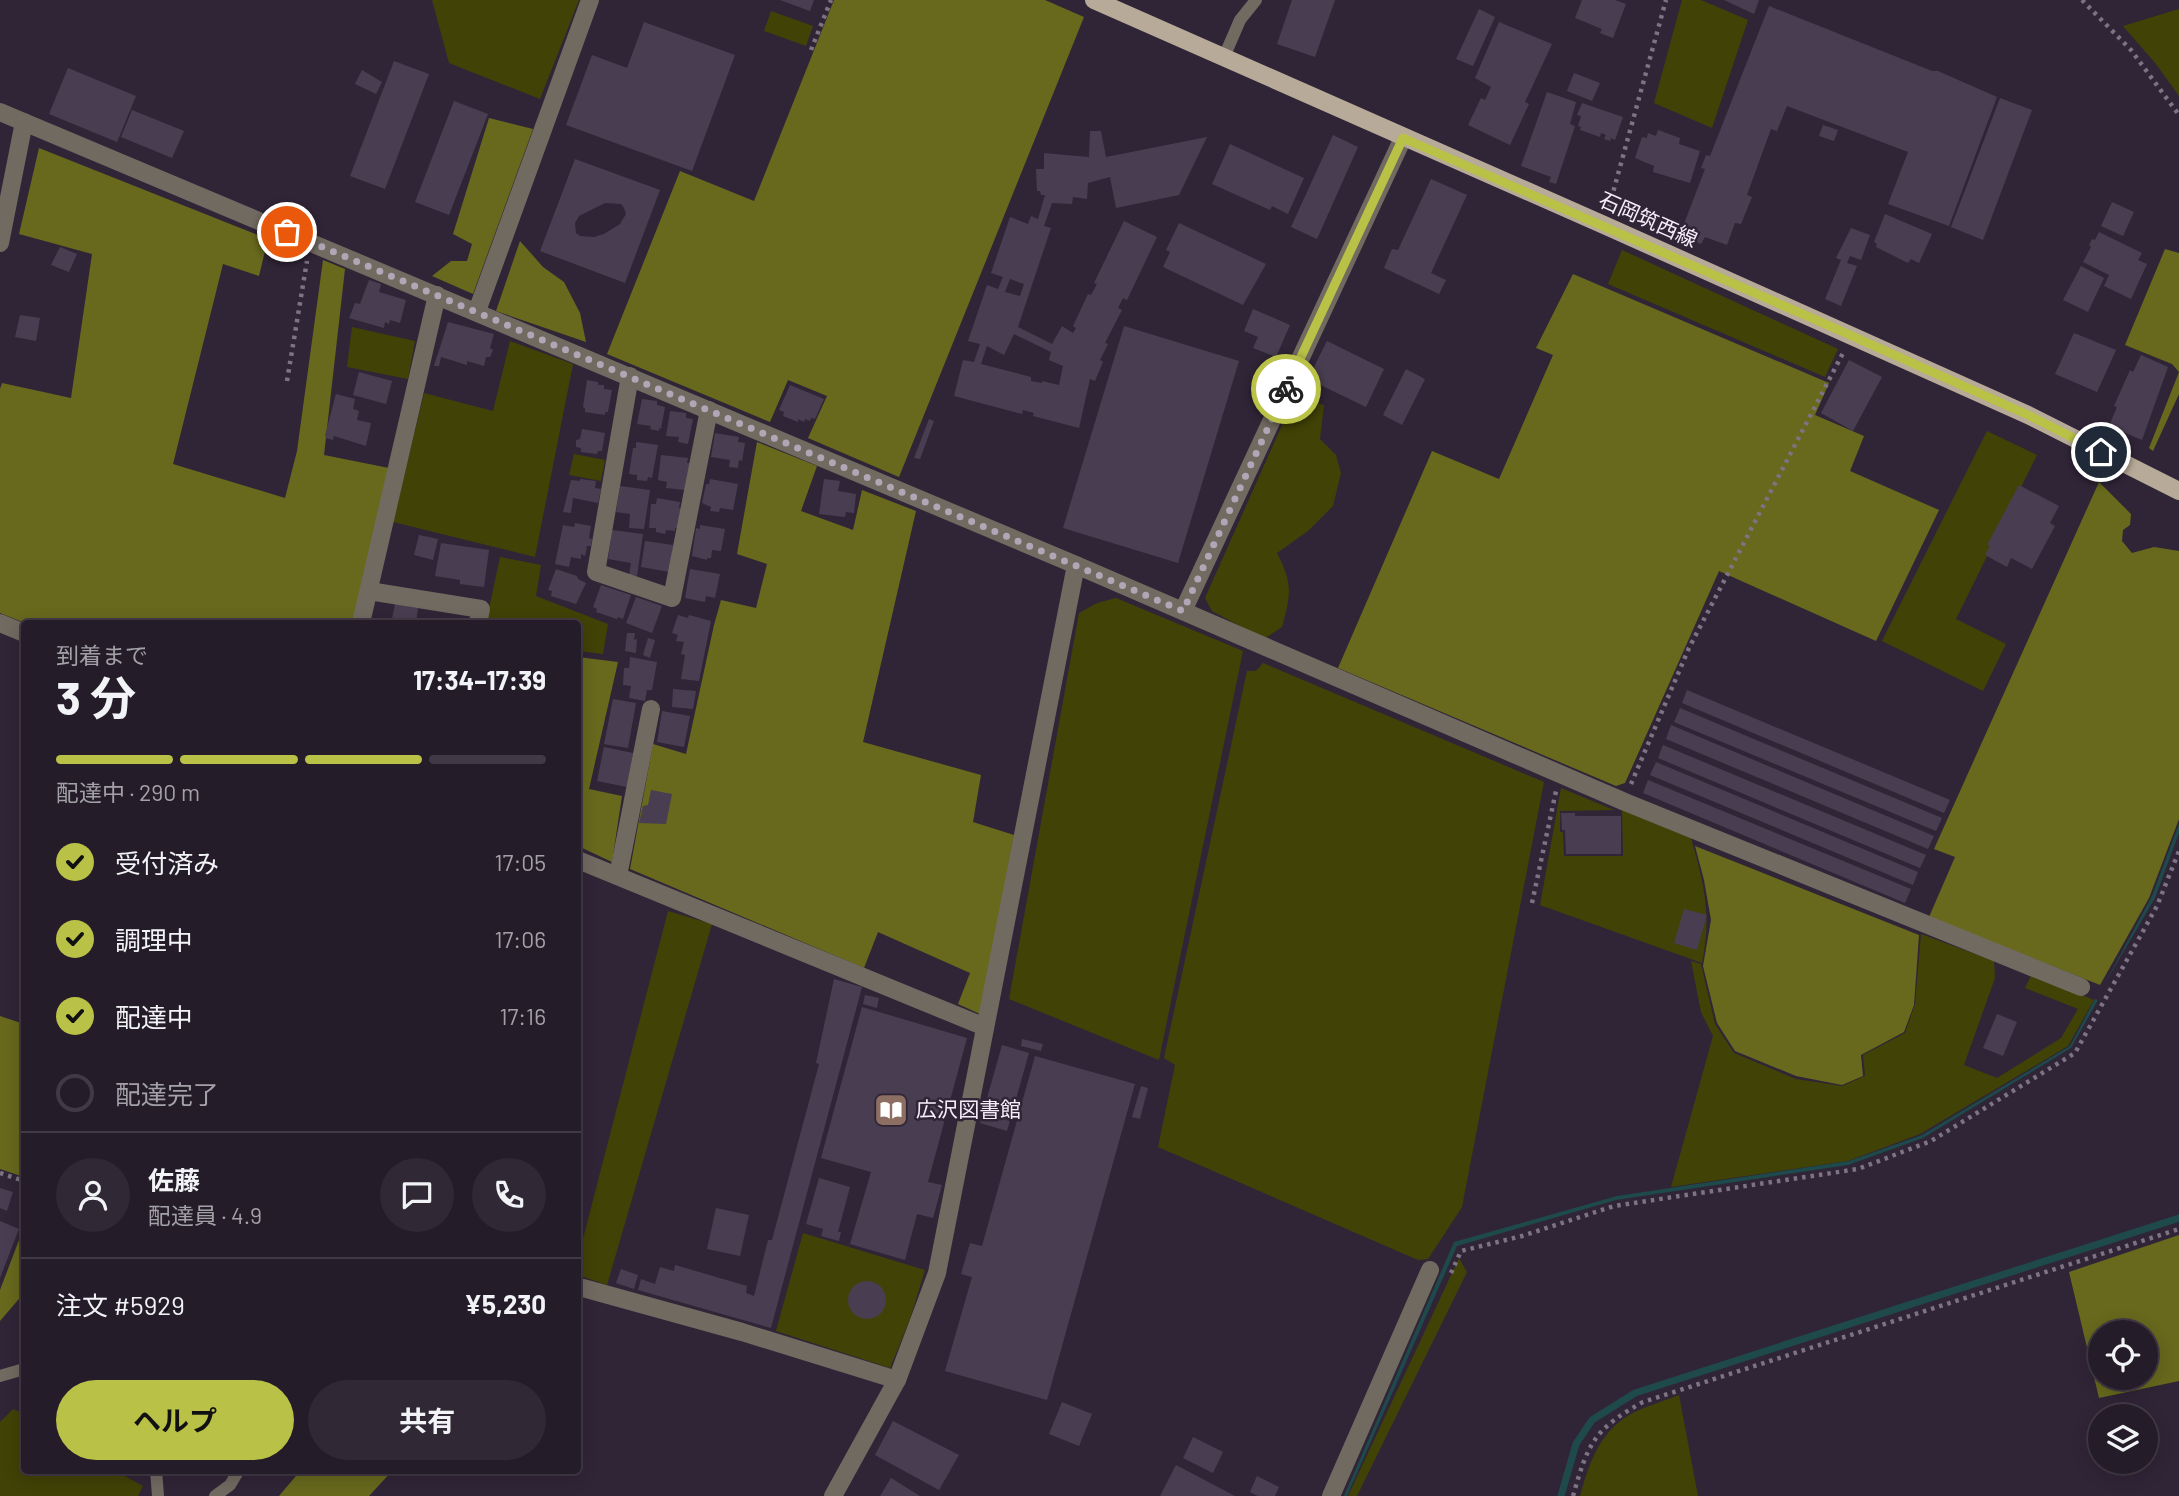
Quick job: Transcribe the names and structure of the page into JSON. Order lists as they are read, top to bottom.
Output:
{
  "streets": {
    "main road": ["石岡筑西線"]
  },
  "places": {
    "library": ["広沢図書館"]
  },
  "page": {
    "heading": ["3 分", "到着まで", "17:34–17:39"],
    "panel": [
      "佐藤",
      "配達員 · 4.9",
      "注文 #5929",
      "¥5,230"
    ],
    "bar": "配達中 · 290 m",
    "list": [
      ["受付済み", "17:05"],
      ["調理中", "17:06"],
      ["配達中", "17:16"],
      "配達完了"
    ],
    "buttons": ["ヘルプ", "共有"]
  }
}
